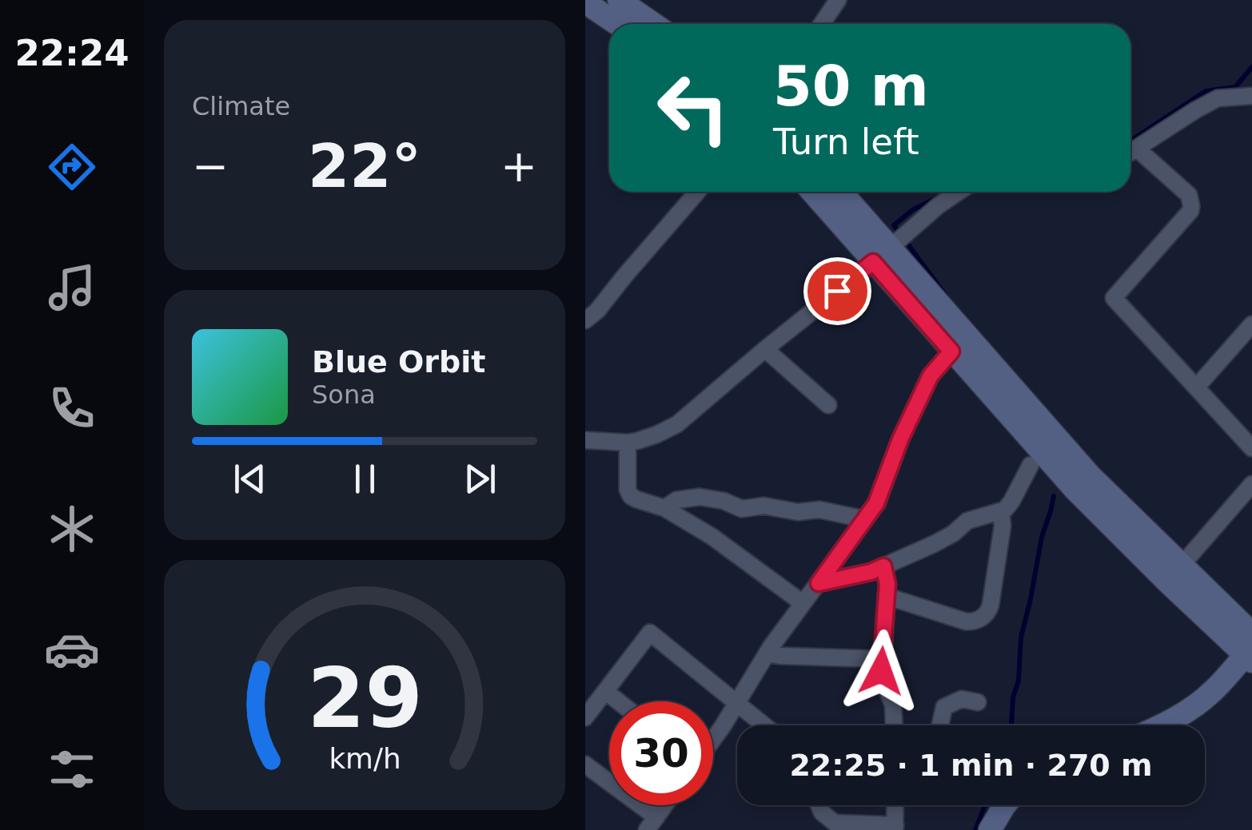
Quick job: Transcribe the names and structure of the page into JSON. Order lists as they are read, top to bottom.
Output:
{
  "page": {
    "tabs": "22:24",
    "tile": "Climate",
    "turn": ["50 m", "Turn left"],
    "heat": ["−", "22°", "+"],
    "song": ["Blue Orbit", "Sona"],
    "limit": "30",
    "trip": "22:25 · 1 min · 270 m",
    "gauge": ["29", "km/h"]
  }
}
